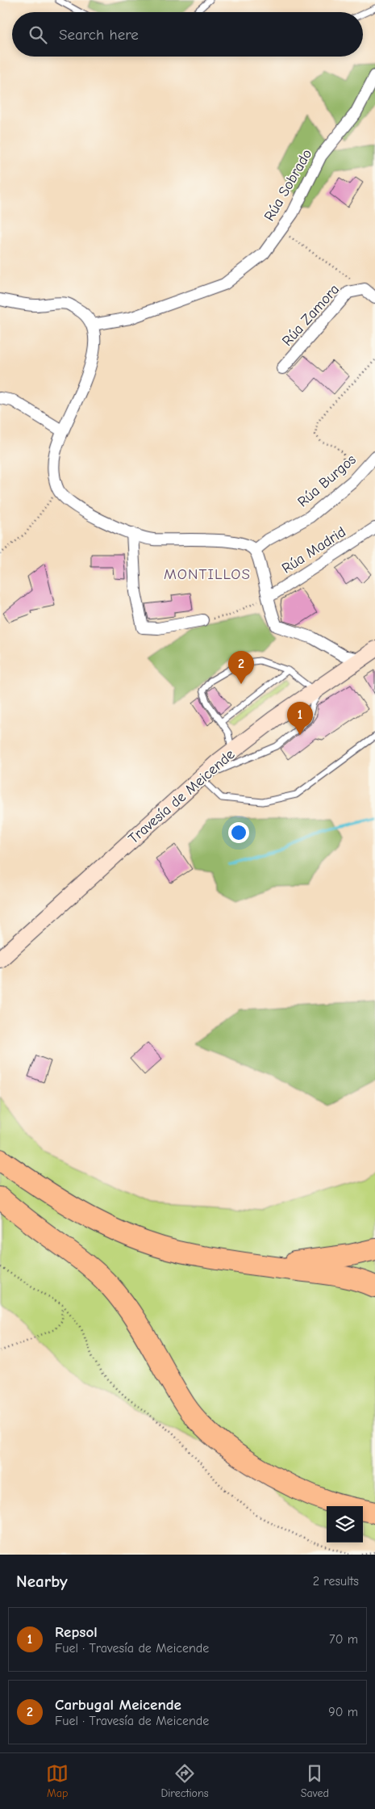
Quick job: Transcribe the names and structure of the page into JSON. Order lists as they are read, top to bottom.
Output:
{
  "streets": {
    "main road": ["Travesía de Meicende"],
    "street": [
      "Rúa Sobrado",
      "Rúa Zamora",
      "Rúa Burgos",
      "Rúa Madrid"
    ]
  },
  "crossings": [
    ["Rúa Sobrado", "Rúa Zamora"]
  ],
  "districts": ["MONTILLOS"],
  "page": {
    "search": "Search here",
    "pins": ["2", "1"],
    "heading": ["Nearby", "2 results"],
    "list": [
      {
        "mark": "1",
        "name": "Repsol",
        "note": "Fuel · Travesía de Meicende",
        "value": "70 m"
      },
      {
        "mark": "2",
        "name": "Carbugal Meicende",
        "note": "Fuel · Travesía de Meicende",
        "value": "90 m"
      }
    ],
    "nav": ["Map", "Directions", "Saved"]
  }
}
